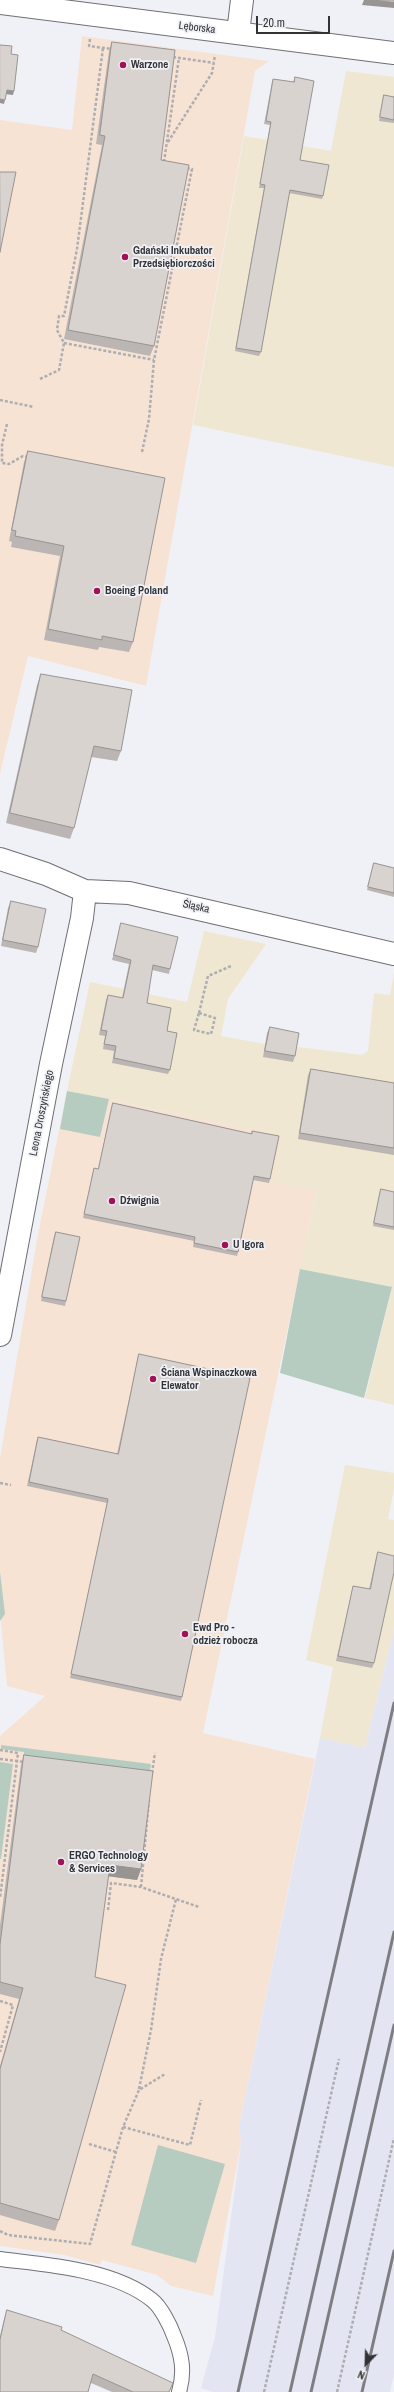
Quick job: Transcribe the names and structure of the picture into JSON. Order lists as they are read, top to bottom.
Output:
{
  "streets": {
    "street": ["Lęborska", "Śląska", "Leona Droszyńskiego"]
  },
  "crossings": [
    ["Śląska", "Leona Droszyńskiego"]
  ],
  "places": [
    "Warzone",
    "Gdański Inkubator Przedsiębiorczości",
    "Boeing Poland",
    "Dźwignia",
    "U Igora",
    "Ściana Wspinaczkowa Elewator",
    "Ewd Pro - odzież robocza",
    "ERGO Technology & Services"
  ],
  "scale_bar": "20 m",
  "north": "bottom left"
}
